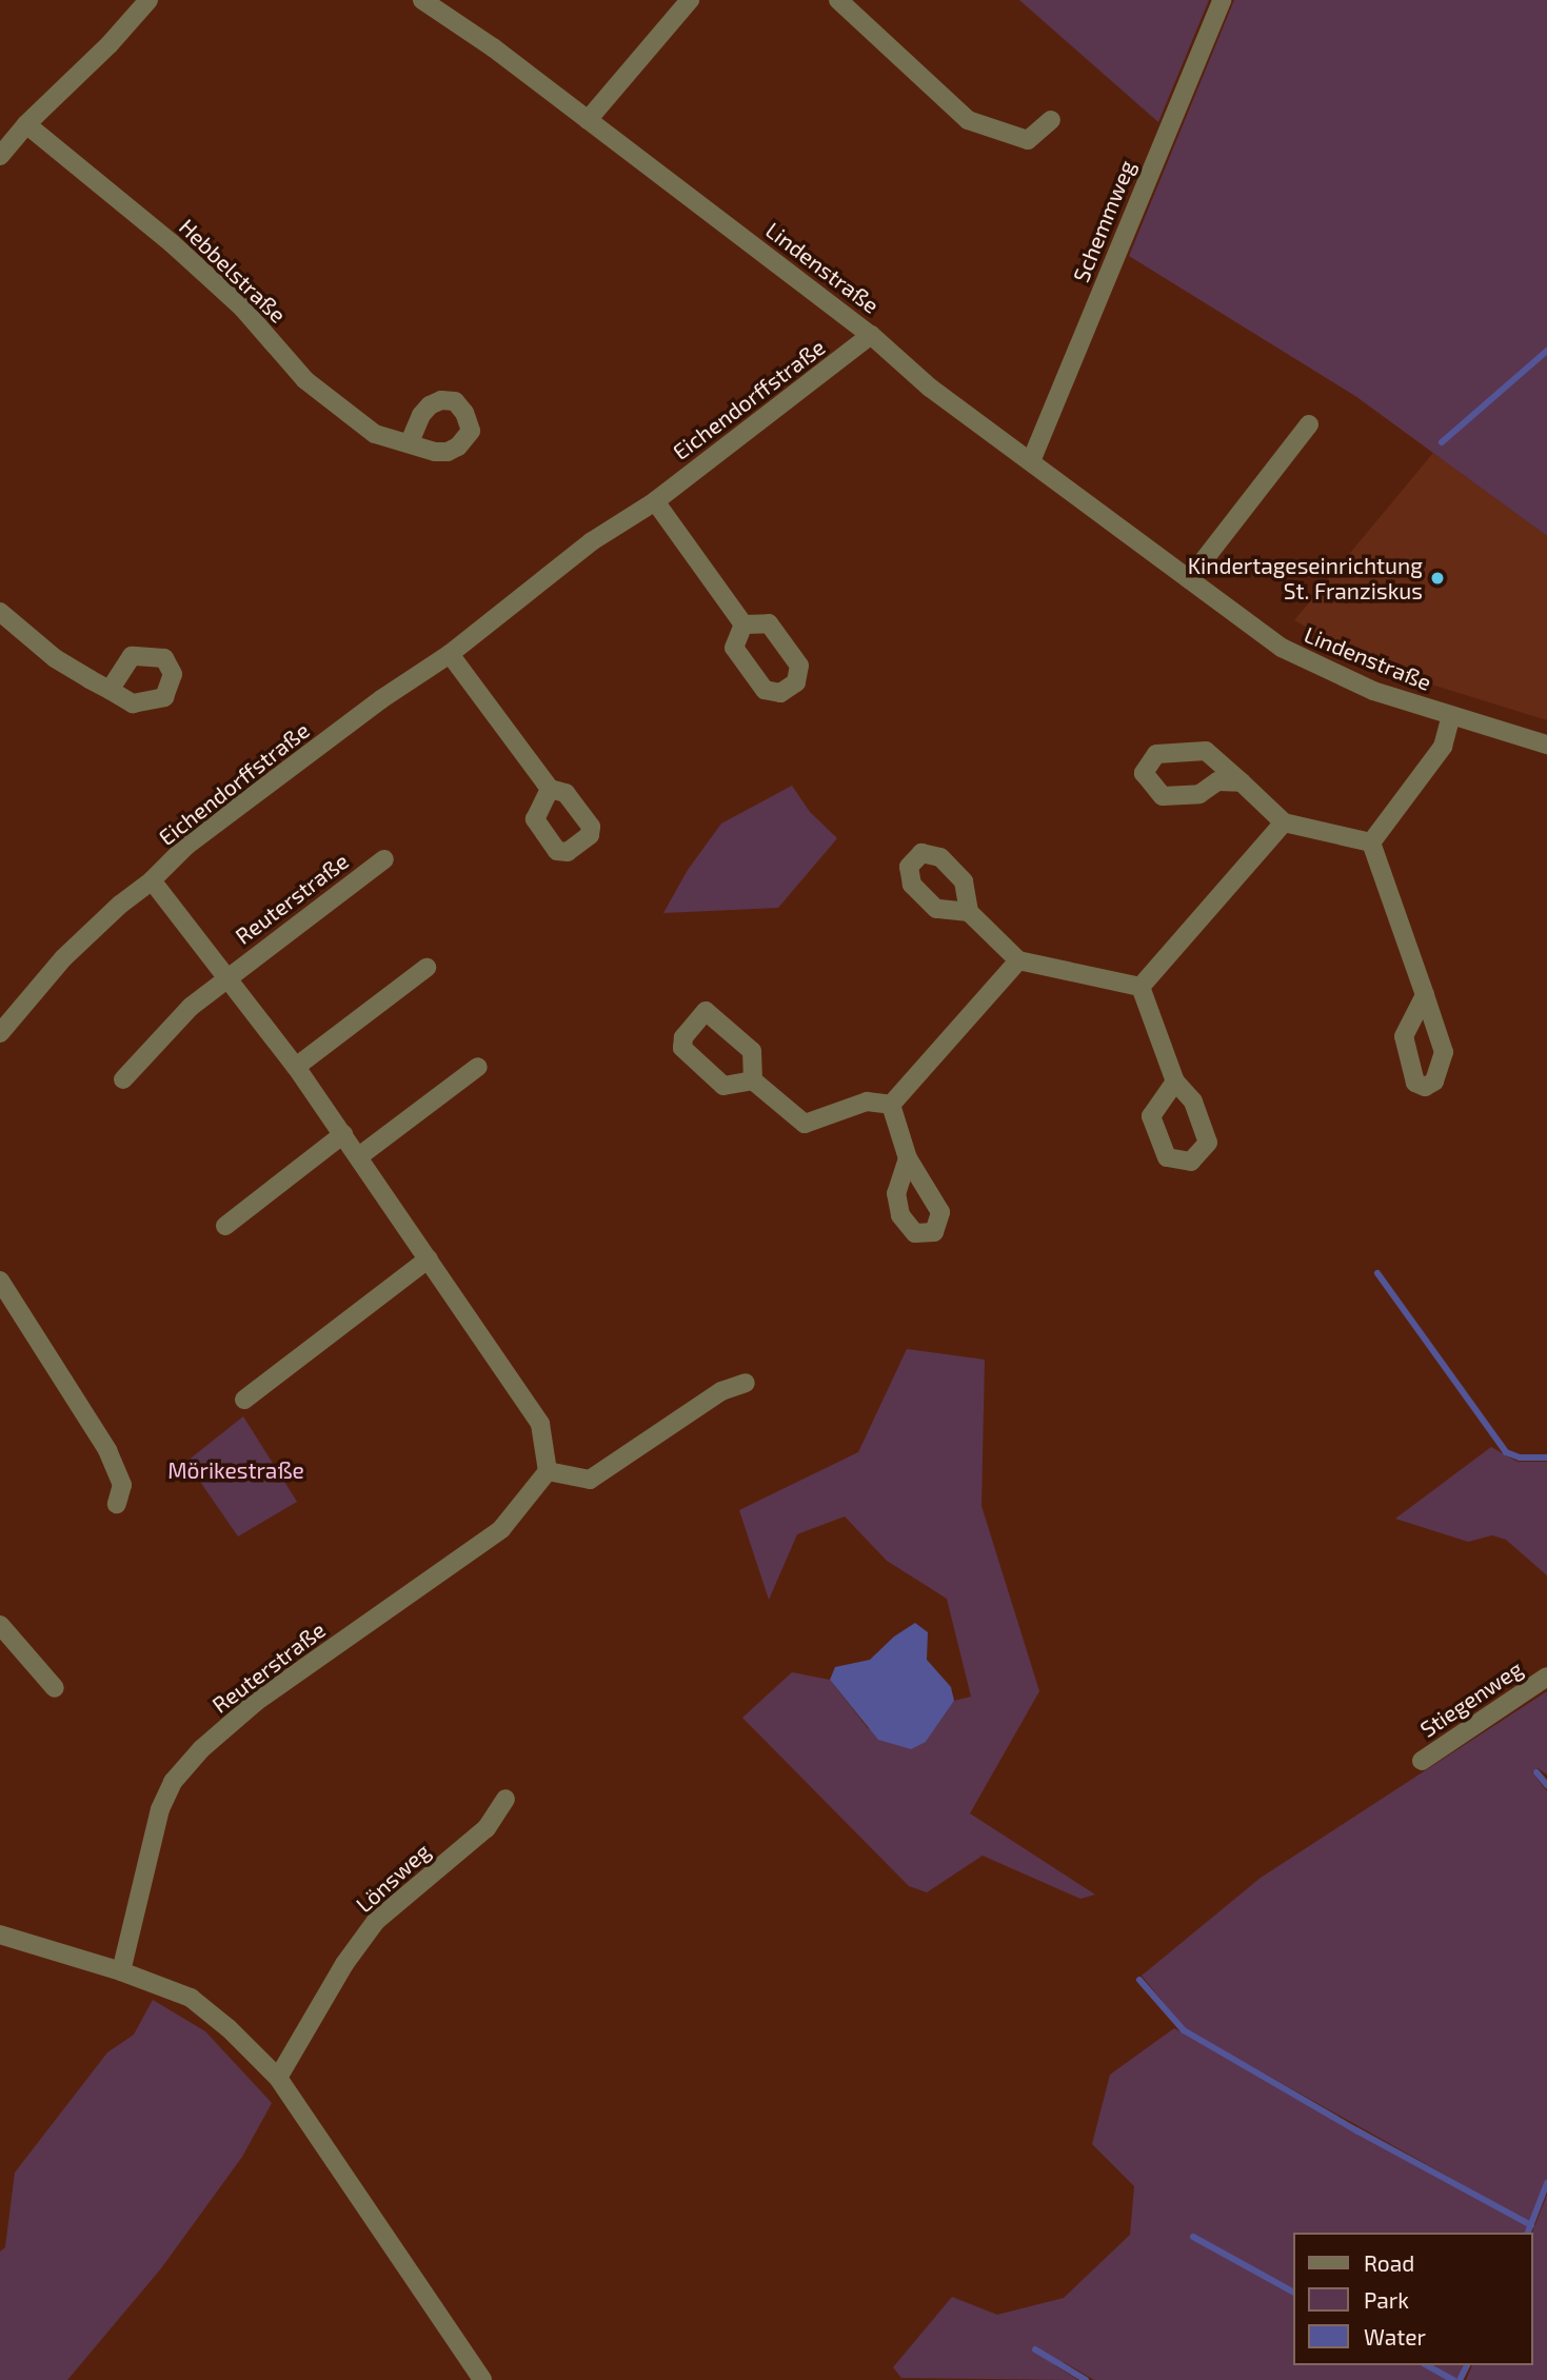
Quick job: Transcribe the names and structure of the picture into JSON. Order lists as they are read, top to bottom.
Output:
{
  "streets": {
    "street": [
      "Schemmweg",
      "Lindenstraße",
      "Hebbelstraße",
      "Eichendorffstraße",
      "Reuterstraße",
      "Stiegenweg",
      "Lönsweg"
    ]
  },
  "crossings": [
    ["Schemmweg", "Lindenstraße"],
    ["Lindenstraße", "Eichendorffstraße"],
    ["Eichendorffstraße", "Reuterstraße"]
  ],
  "parks": ["Mörikestraße"],
  "places": ["Kindertageseinrichtung St. Franziskus"],
  "legend": ["Road", "Park", "Water"]
}
